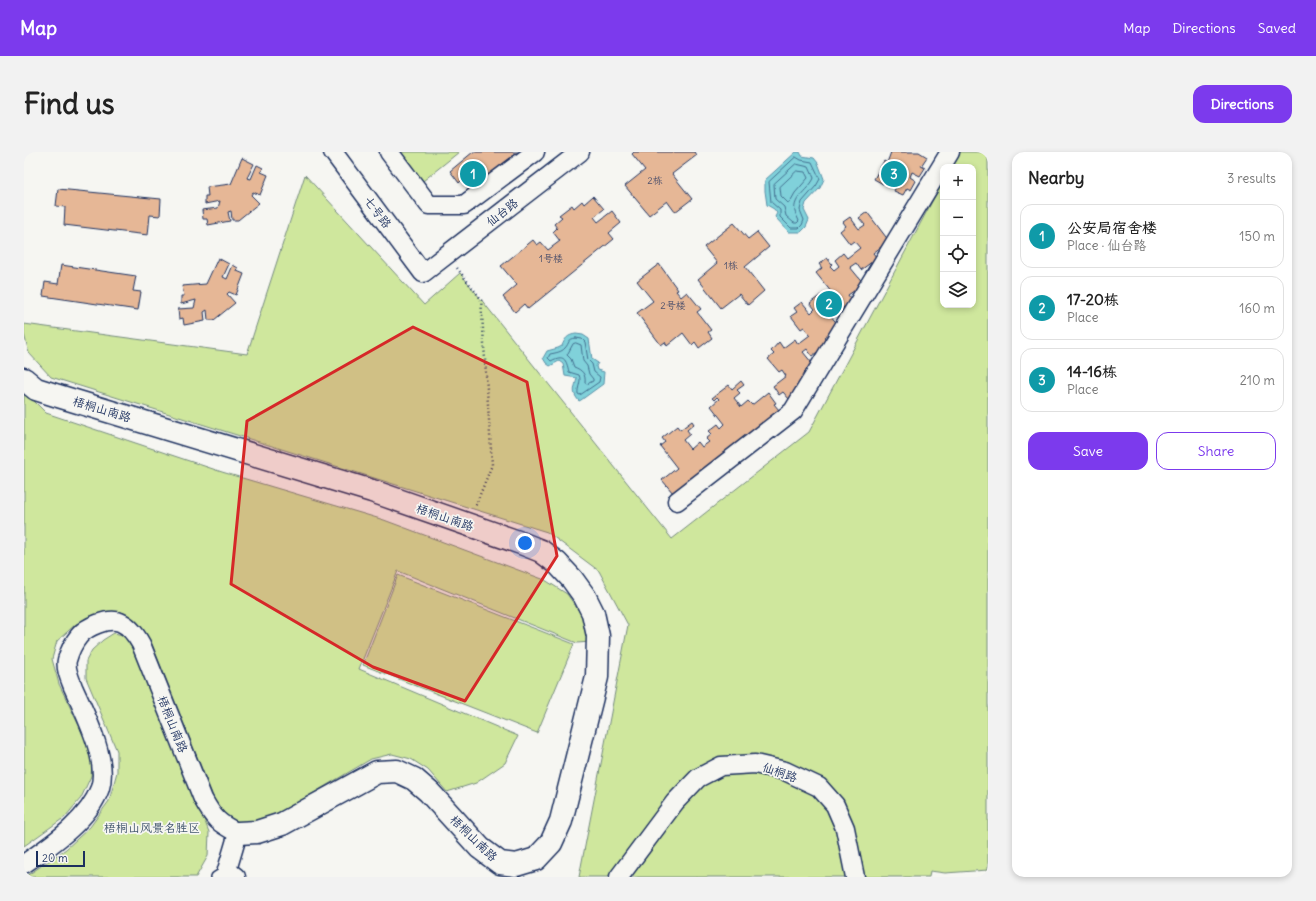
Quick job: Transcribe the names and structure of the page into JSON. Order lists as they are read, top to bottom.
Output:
{
  "streets": {
    "street": [
      "七号路",
      "仙台路",
      "梧桐山南路",
      "仙桐路"
    ]
  },
  "crossings": [
    ["七号路", "仙台路"]
  ],
  "parks": ["梧桐山风景名胜区"],
  "house_numbers": [
    "2栋",
    "1号楼",
    "1栋",
    "2号楼"
  ],
  "scale_bar": "20 m",
  "page": {
    "header": "Map",
    "nav": ["Map", "Directions", "Saved"],
    "buttons": [
      "Directions",
      ["Save", "Share"]
    ],
    "title": "Find us",
    "heading": ["Nearby", "3 results"],
    "pins": ["1", "3", "2"],
    "map_buttons": ["+", "−"],
    "list": [
      {
        "mark": "1",
        "name": "公安局宿舍楼",
        "note": "Place · 仙台路",
        "value": "150 m"
      },
      {
        "mark": "2",
        "name": "17-20栋",
        "note": "Place",
        "value": "160 m"
      },
      {
        "mark": "3",
        "name": "14-16栋",
        "note": "Place",
        "value": "210 m"
      }
    ],
    "scale": "20 m"
  }
}
